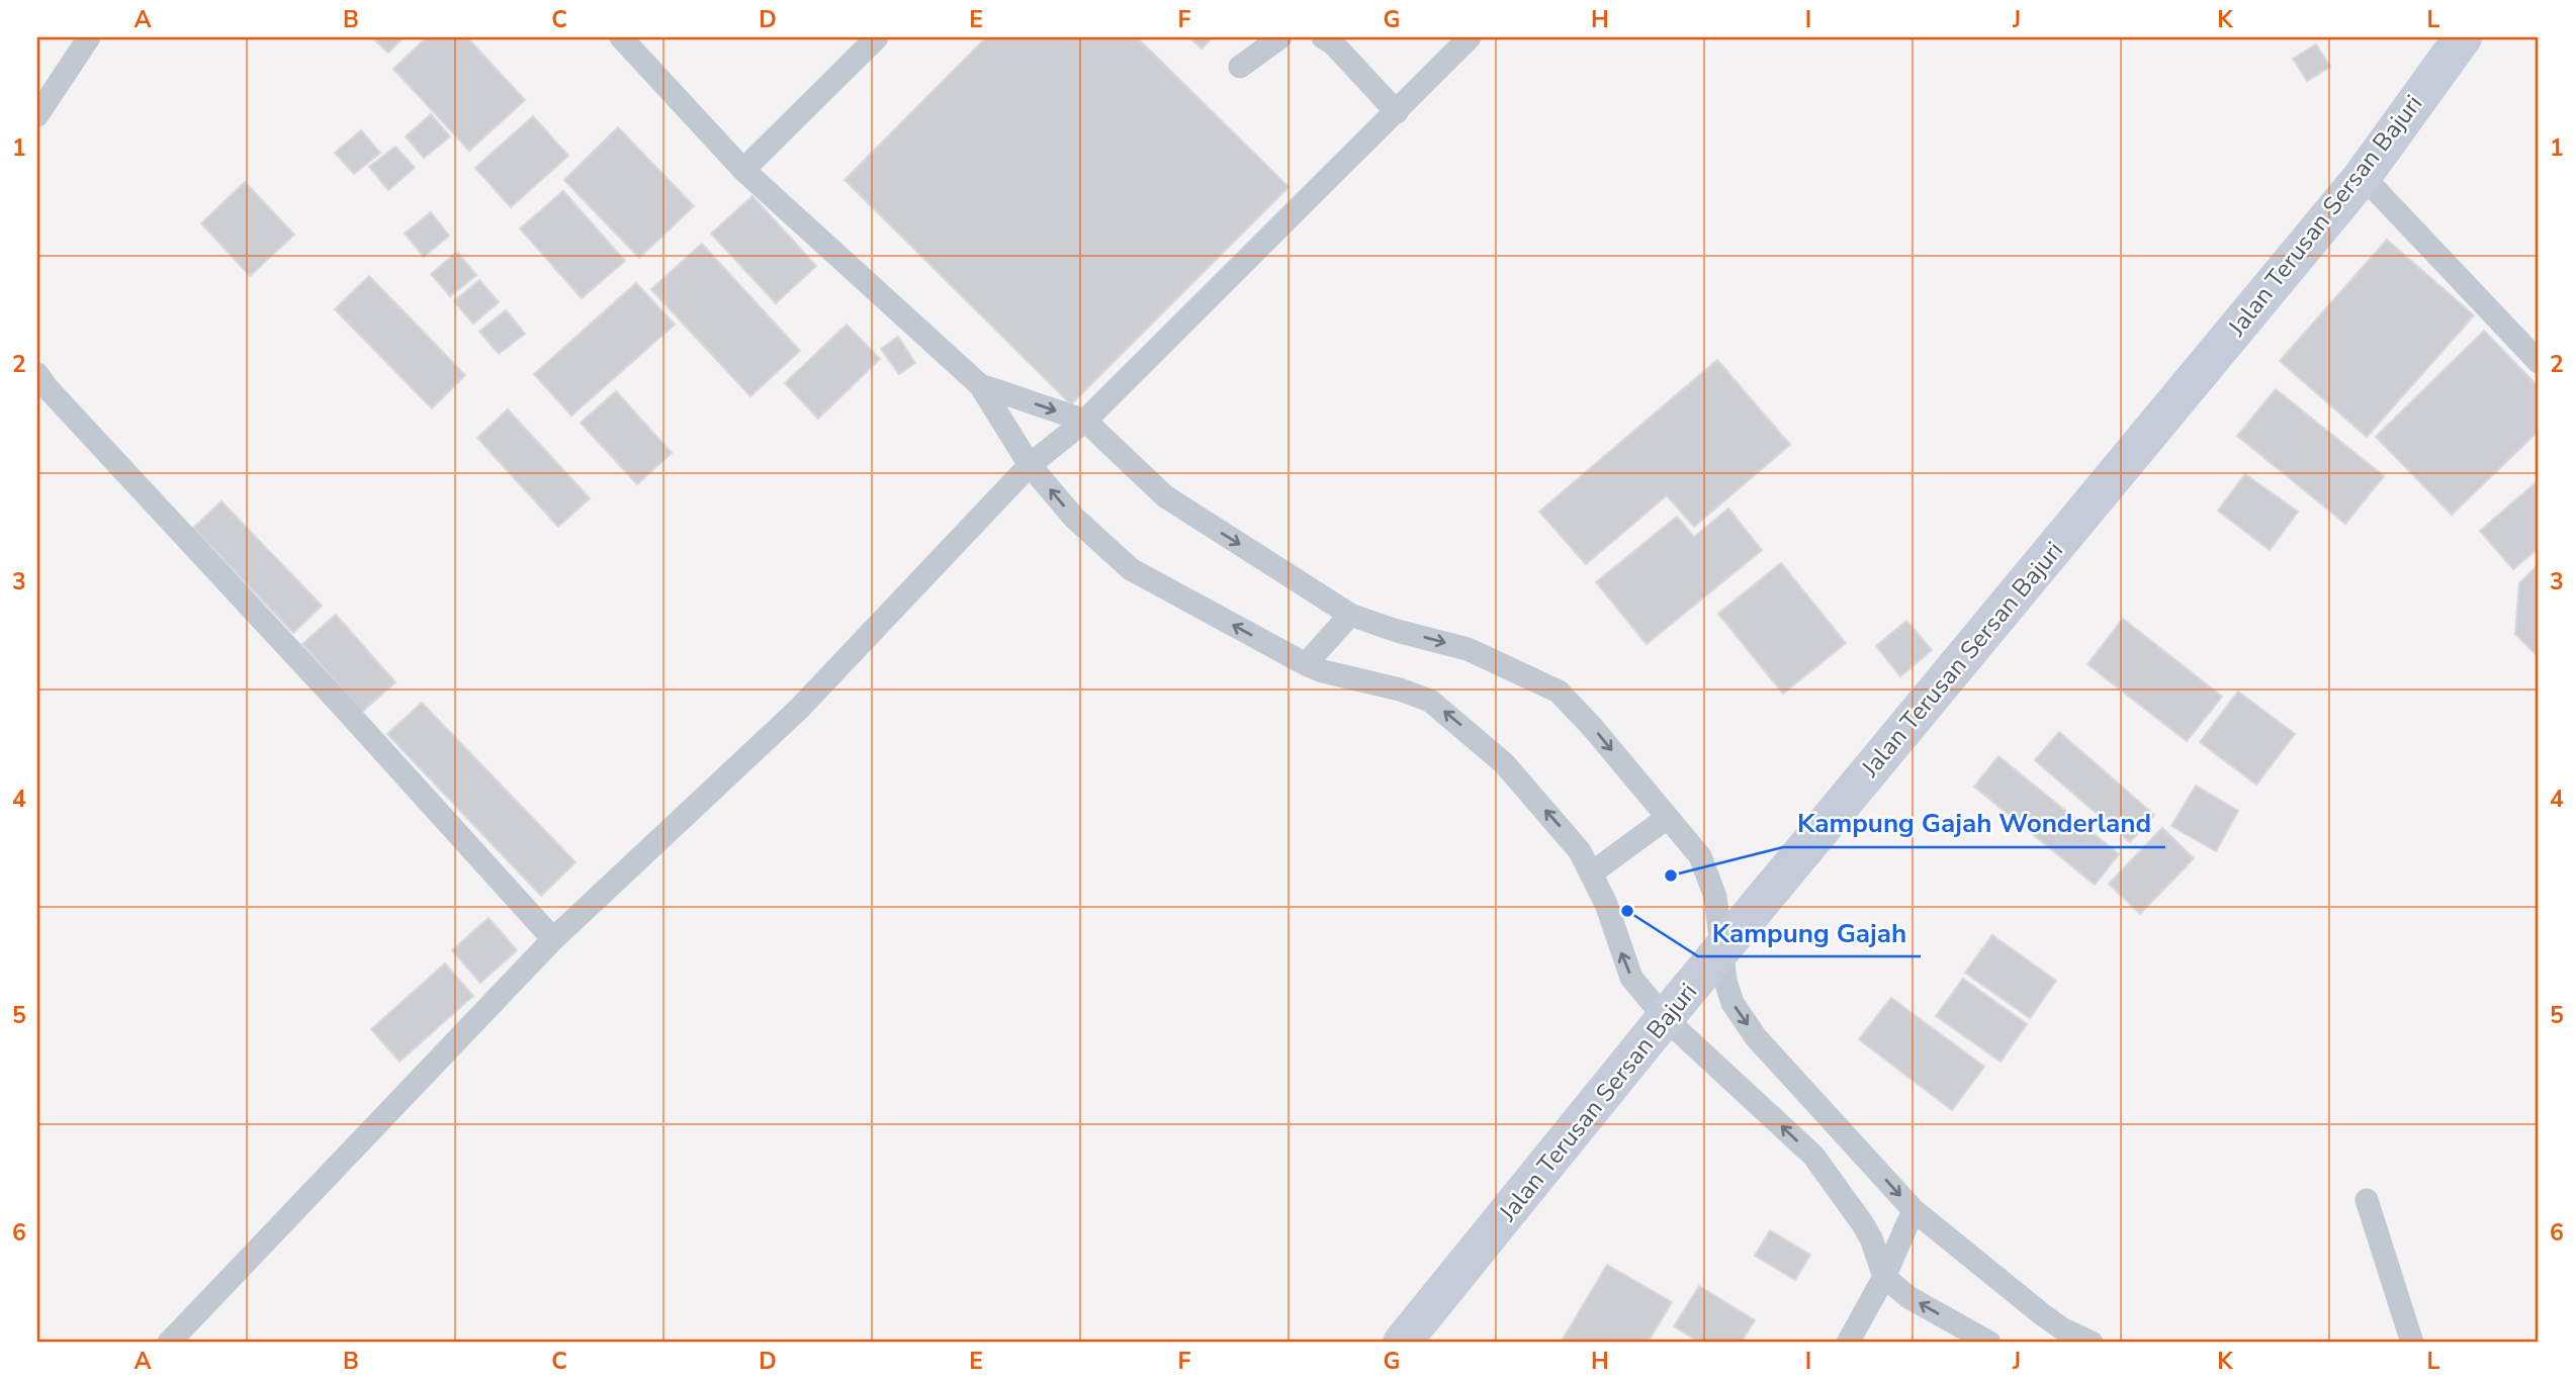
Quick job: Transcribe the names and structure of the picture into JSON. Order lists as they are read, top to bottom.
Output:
{
  "streets": {
    "main road": ["Jalan Terusan Sersan Bajuri"]
  },
  "places": ["Kampung Gajah Wonderland", "Kampung Gajah"],
  "grid": {
    "columns": [
      "A",
      "B",
      "C",
      "D",
      "E",
      "F",
      "G",
      "H",
      "I",
      "J",
      "K",
      "L"
    ],
    "rows": [
      "1",
      "2",
      "3",
      "4",
      "5",
      "6"
    ]
  }
}
